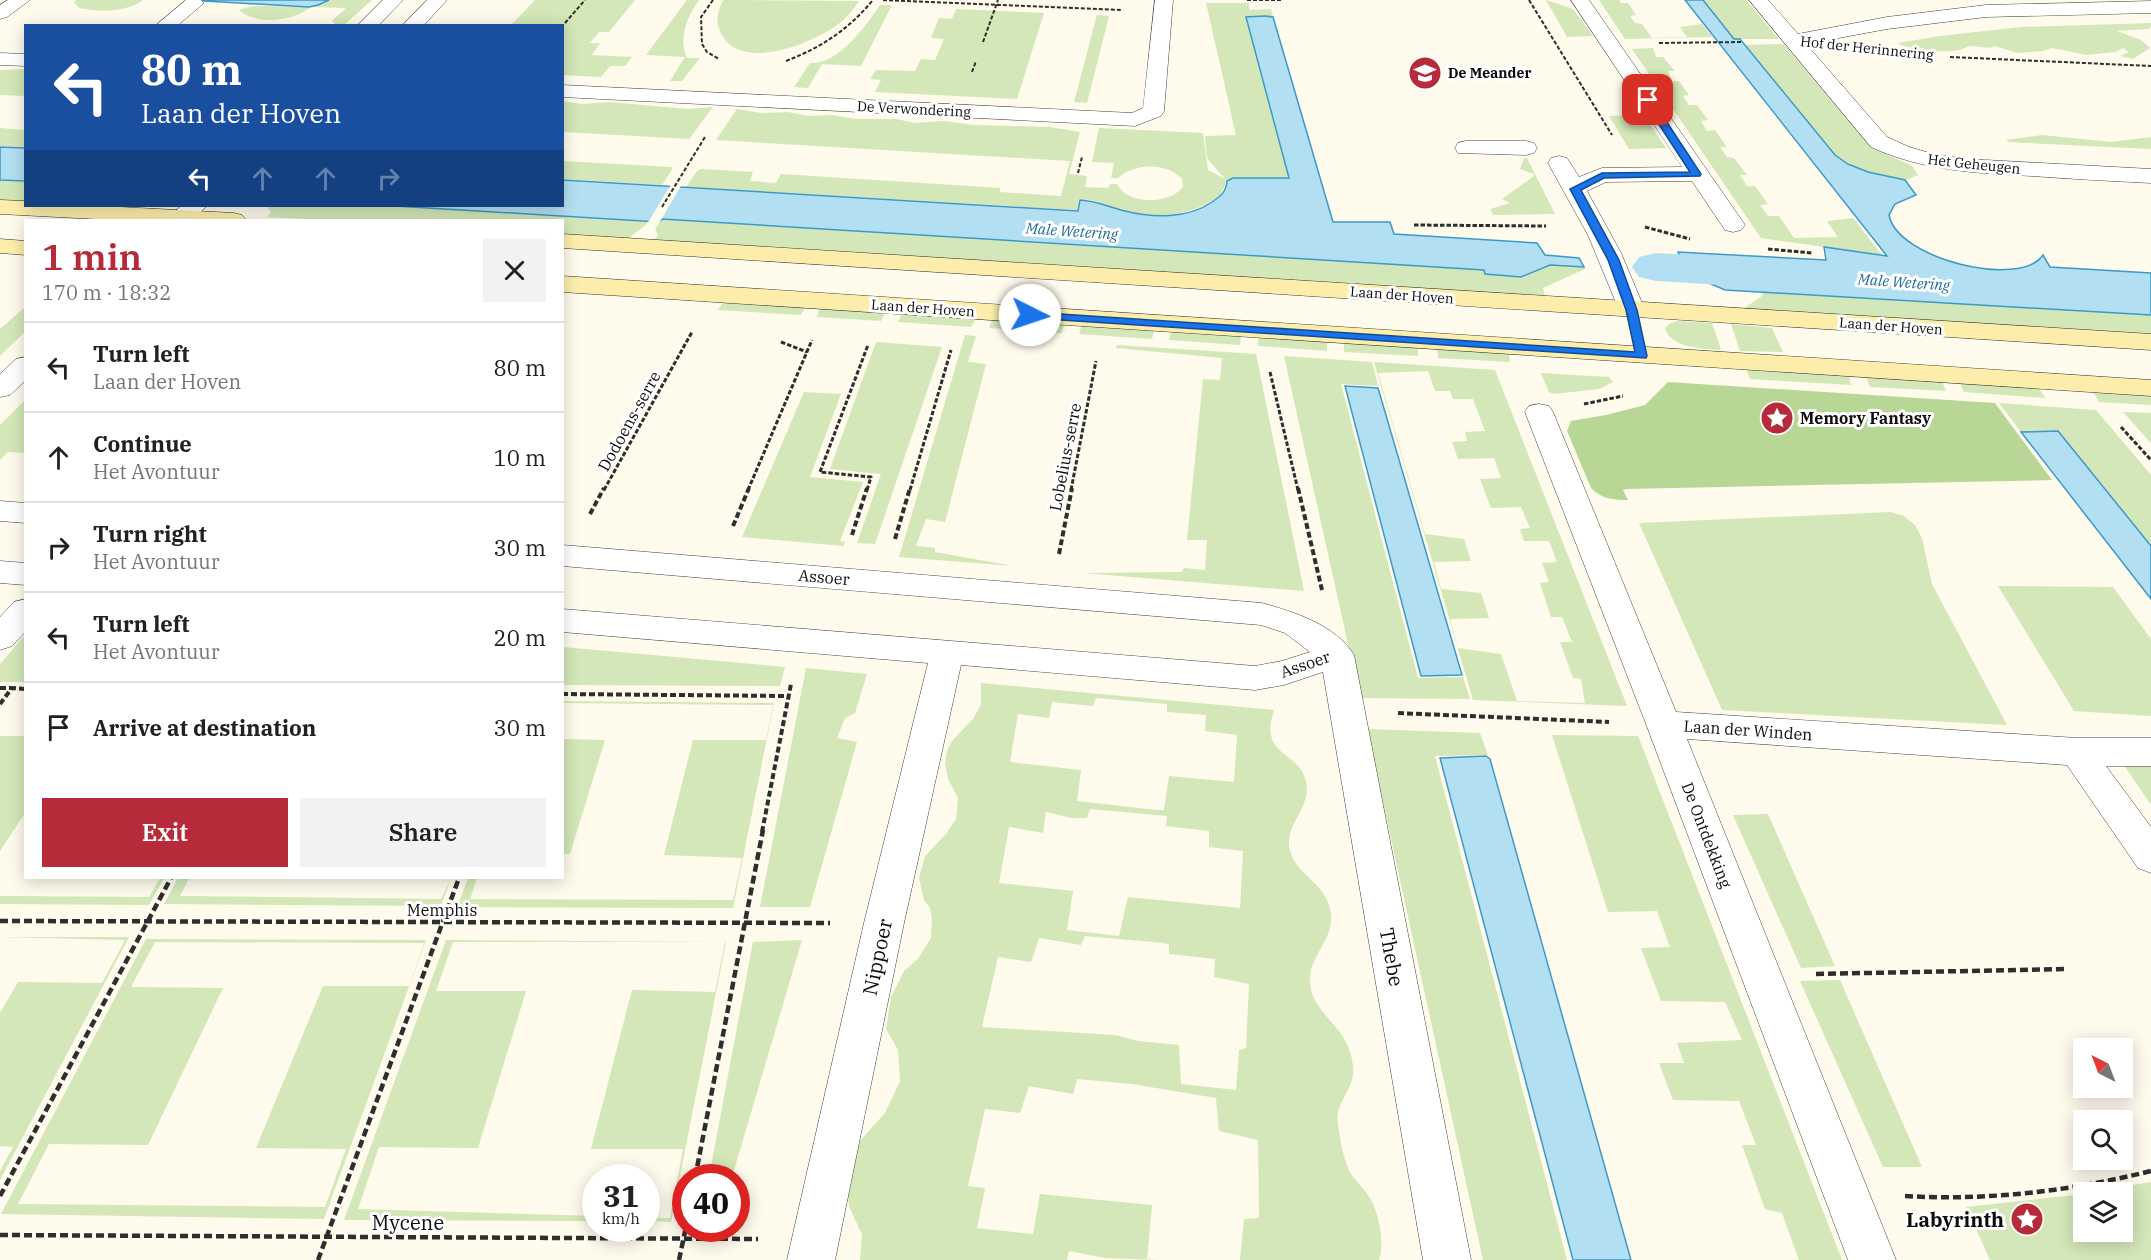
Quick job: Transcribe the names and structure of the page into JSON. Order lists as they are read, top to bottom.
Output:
{
  "streets": {
    "street": [
      "Hof der Herinnering",
      "De Verwondering",
      "Het Geheugen",
      "Laan der Hoven",
      "Assoer",
      "Laan der Winden",
      "De Ontdekking",
      "Nippoer",
      "Thebe"
    ],
    "path": [
      "Dodoens-serre",
      "Lobelius-serre",
      "Memphis",
      "Mycene"
    ]
  },
  "crossings": [
    ["Hof der Herinnering", "Het Geheugen"],
    ["Assoer", "Nippoer"],
    ["Assoer", "Thebe"],
    ["Laan der Winden", "De Ontdekking"],
    ["Laan der Winden", "Thebe"],
    ["Memphis", "Nippoer"],
    ["Nippoer", "Mycene"]
  ],
  "water": ["Male Wetering"],
  "places": {
    "school or university": ["De Meander"],
    "place": ["Memory Fantasy", "Labyrinth"]
  },
  "north": "top left",
  "page": {
    "turn": ["80 m", "Laan der Hoven"],
    "heading": ["1 min", "170 m · 18:32"],
    "list": [
      {
        "name": "Turn left",
        "note": "Laan der Hoven",
        "value": "80 m"
      },
      {
        "name": "Continue",
        "note": "Het Avontuur",
        "value": "10 m"
      },
      {
        "name": "Turn right",
        "note": "Het Avontuur",
        "value": "30 m"
      },
      {
        "name": "Turn left",
        "note": "Het Avontuur",
        "value": "20 m"
      },
      {
        "name": "Arrive at destination",
        "value": "30 m"
      }
    ],
    "buttons": ["Exit", "Share"],
    "speed": "31 km/h",
    "limit": "40"
  }
}
